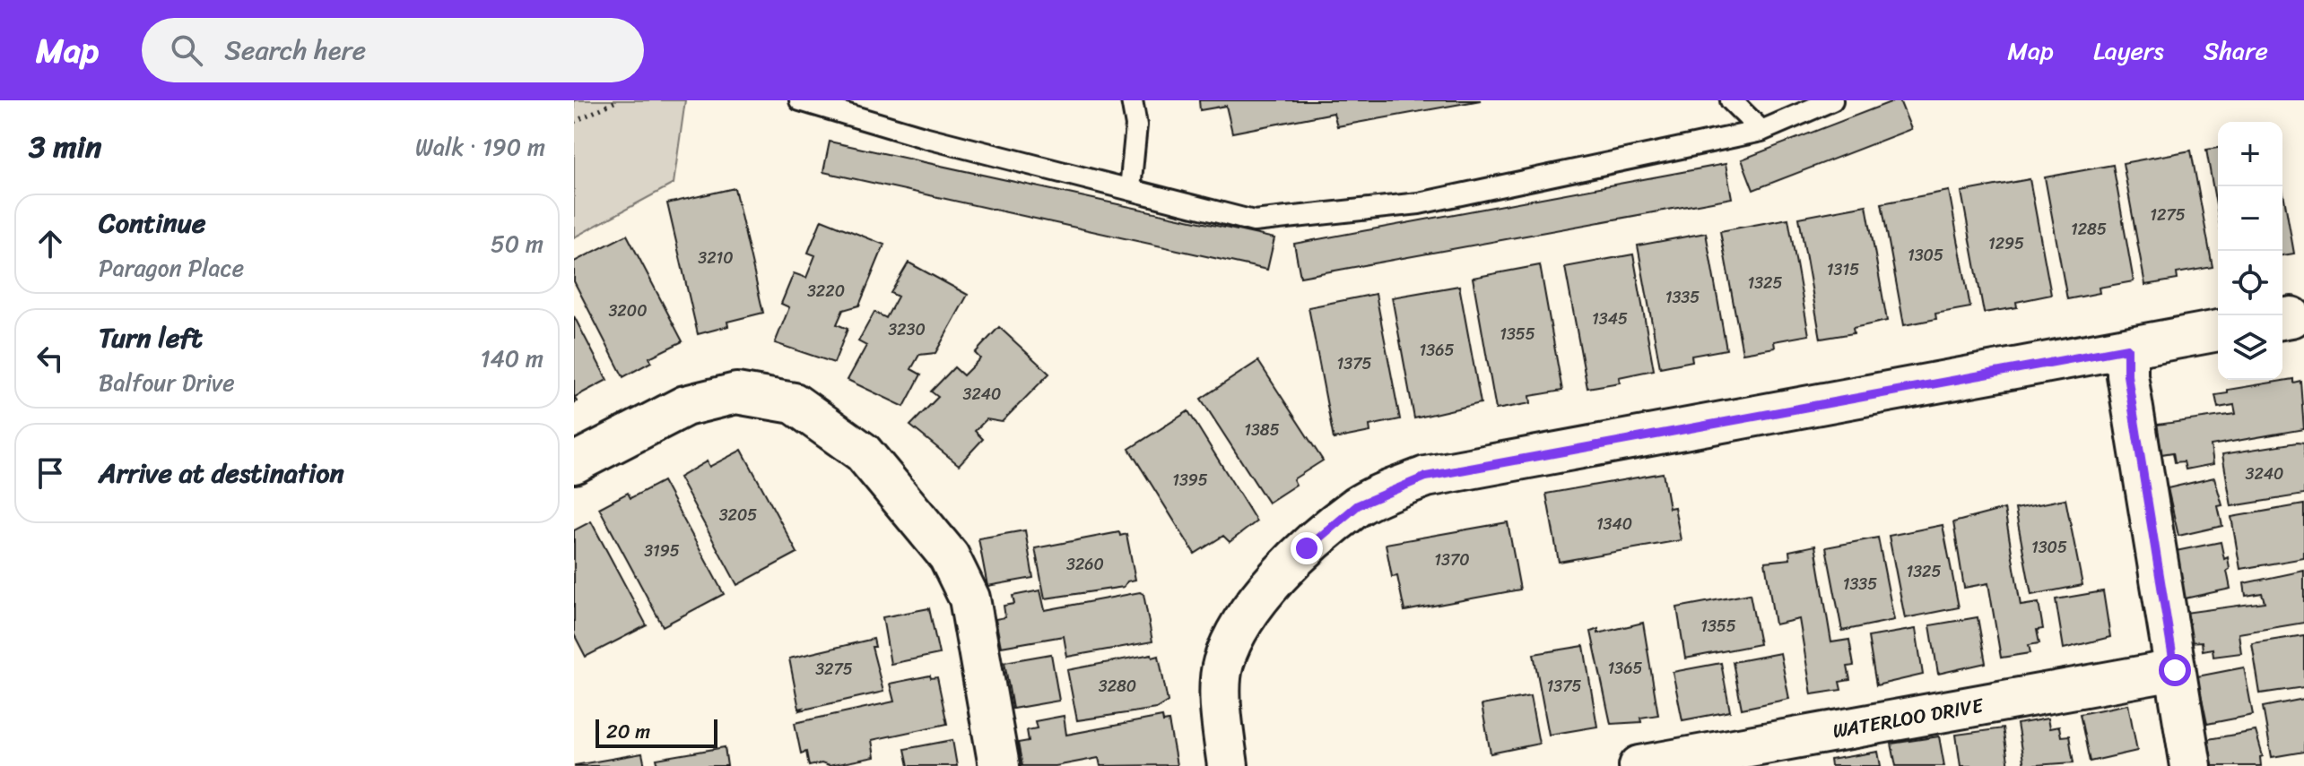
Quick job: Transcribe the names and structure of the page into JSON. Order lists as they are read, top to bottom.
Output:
{
  "streets": {
    "street": ["WATERLOO DRIVE"]
  },
  "house_numbers": [
    "1275",
    "1285",
    "1295",
    "1305",
    "3210",
    "1315",
    "1325",
    "3220",
    "1335",
    "3200",
    "1345",
    "3230",
    "1355",
    "1365",
    "1375",
    "3240",
    "1385",
    "3240",
    "1395",
    "3205",
    "1340",
    "1305",
    "3195",
    "1370",
    "3260",
    "1325",
    "1335",
    "1355",
    "1365",
    "3275",
    "3280",
    "1375"
  ],
  "scale_bar": "20 m",
  "page": {
    "header": "Map",
    "search": "Search here",
    "nav": ["Map", "Layers", "Share"],
    "heading": ["3 min", "Walk · 190 m"],
    "map_buttons": ["+", "−"],
    "list": [
      ["Continue", "Paragon Place", "50 m"],
      ["Turn left", "Balfour Drive", "140 m"],
      "Arrive at destination"
    ],
    "scale": "20 m"
  }
}
